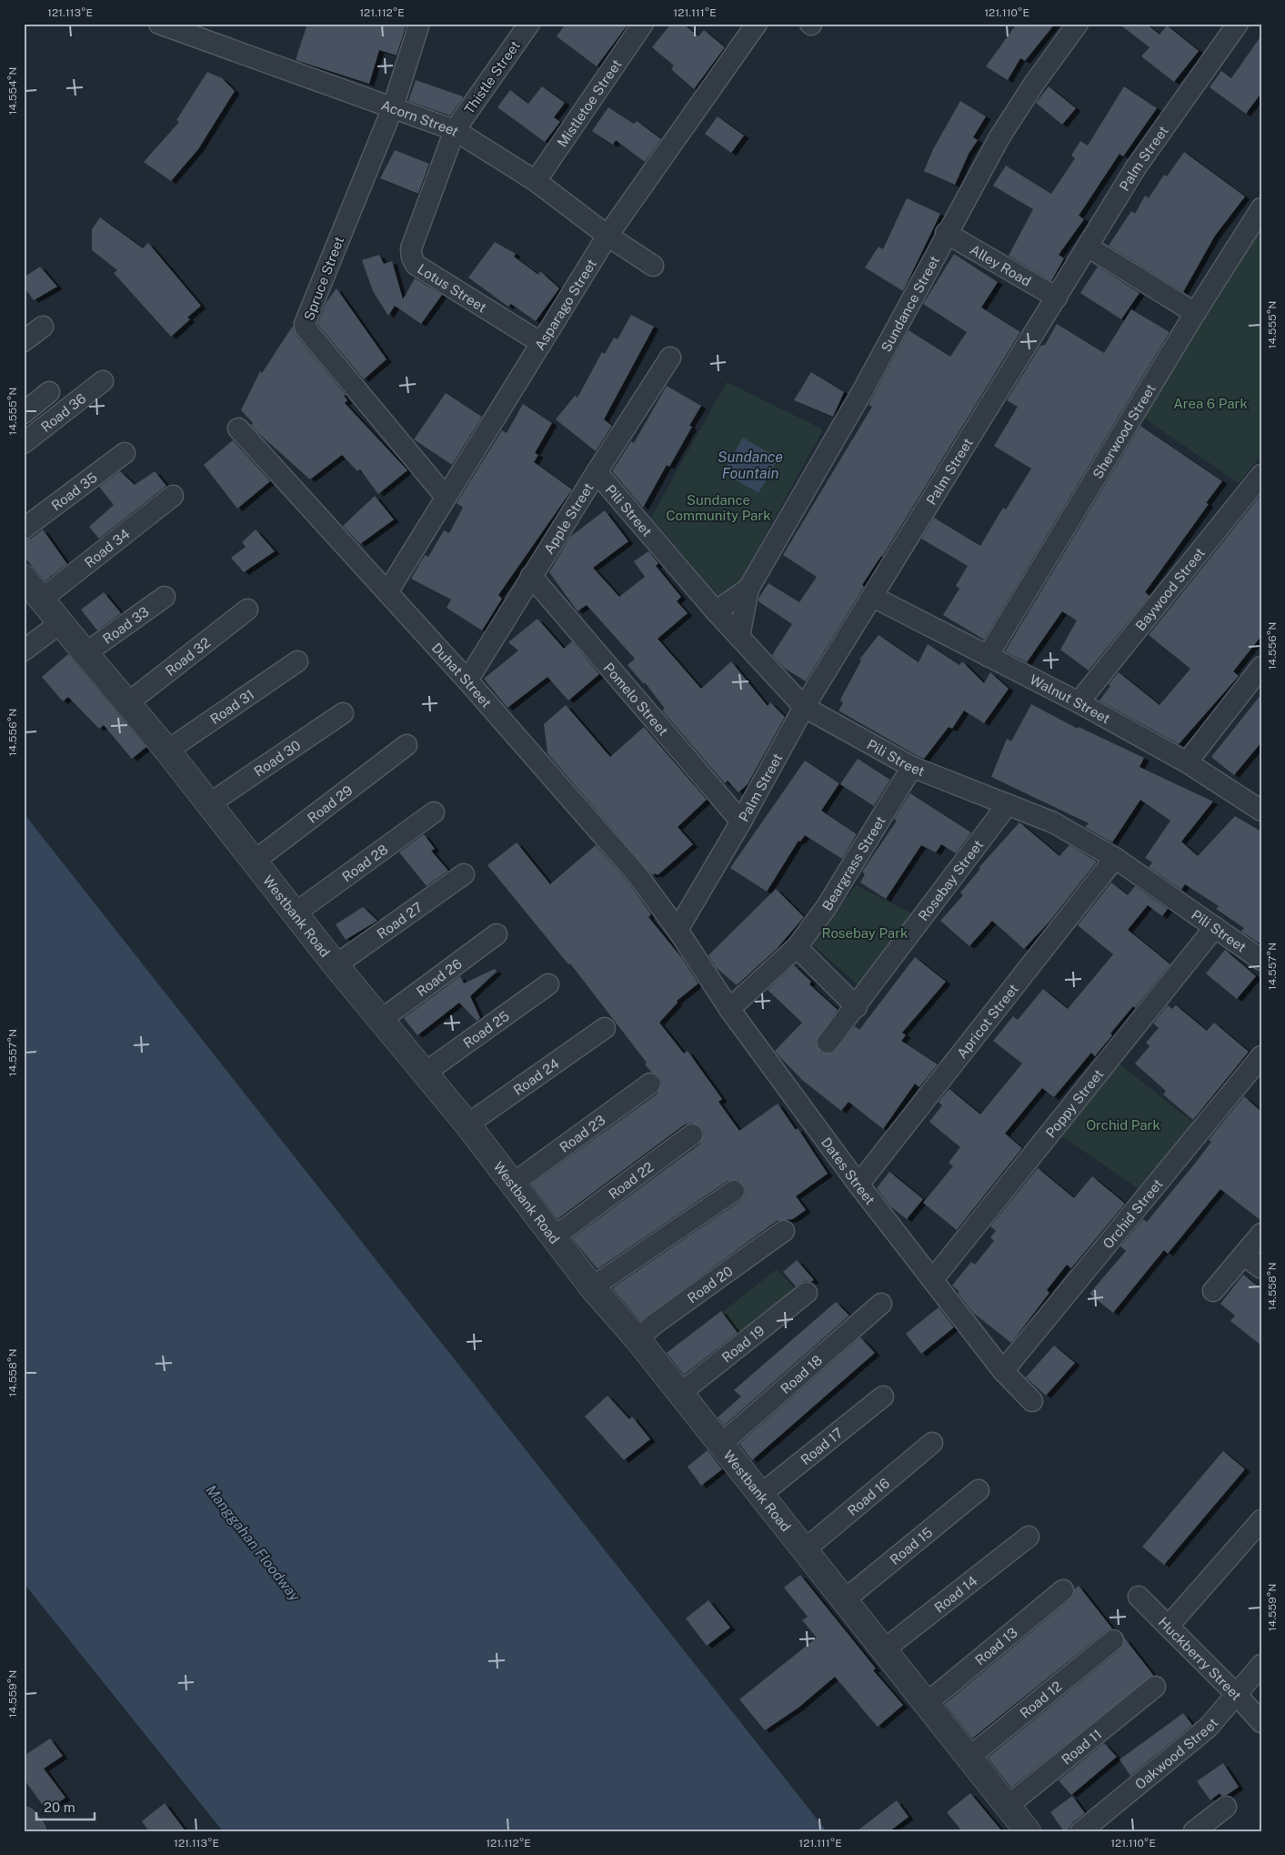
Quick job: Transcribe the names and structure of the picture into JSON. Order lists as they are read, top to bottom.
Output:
{
  "streets": {
    "street": [
      "Thistle Street",
      "Mistletoe Street",
      "Acorn Street",
      "Palm Street",
      "Alley Road",
      "Spruce Street",
      "Lotus Street",
      "Sundance Street",
      "Asparago Street",
      "Road 36",
      "Sherwood Street",
      "Road 35",
      "Pili Street",
      "Apple Street",
      "Road 34",
      "Baywood Street",
      "Road 33",
      "Road 32",
      "Duhat Street",
      "Pomelo Street",
      "Walnut Street",
      "Road 31",
      "Road 30",
      "Road 29",
      "Road 28",
      "Beargrass Street",
      "Rosebay Street",
      "Westbank Road",
      "Road 27",
      "Road 26",
      "Apricot Street",
      "Road 25",
      "Road 24",
      "Poppy Street",
      "Road 23",
      "Dates Street",
      "Road 22",
      "Orchid Street",
      "Road 20",
      "Road 19",
      "Road 18",
      "Road 17",
      "Road 16",
      "Road 15",
      "Road 14",
      "Road 13",
      "Huckberry Street",
      "Road 12",
      "Road 11",
      "Oakwood Street"
    ]
  },
  "crossings": [
    ["Thistle Street", "Acorn Street"],
    ["Thistle Street", "Lotus Street"],
    ["Mistletoe Street", "Acorn Street"],
    ["Acorn Street", "Spruce Street"],
    ["Acorn Street", "Lotus Street"],
    ["Acorn Street", "Asparago Street"],
    ["Palm Street", "Alley Road"],
    ["Palm Street", "Pili Street"],
    ["Palm Street", "Duhat Street"],
    ["Palm Street", "Pomelo Street"],
    ["Palm Street", "Walnut Street"],
    ["Palm Street", "Dates Street"],
    ["Alley Road", "Sundance Street"],
    ["Spruce Street", "Asparago Street"],
    ["Lotus Street", "Asparago Street"],
    ["Asparago Street", "Duhat Street"],
    ["Sherwood Street", "Walnut Street"],
    ["Pili Street", "Apple Street"],
    ["Pili Street", "Beargrass Street"],
    ["Pili Street", "Rosebay Street"],
    ["Pili Street", "Apricot Street"],
    ["Pili Street", "Poppy Street"],
    ["Apple Street", "Duhat Street"],
    ["Apple Street", "Pomelo Street"],
    ["Road 34", "Westbank Road"],
    ["Baywood Street", "Walnut Street"],
    ["Road 33", "Westbank Road"],
    ["Road 32", "Westbank Road"],
    ["Duhat Street", "Dates Street"],
    ["Road 31", "Westbank Road"],
    ["Road 30", "Westbank Road"],
    ["Road 29", "Westbank Road"],
    ["Road 28", "Westbank Road"],
    ["Beargrass Street", "Dates Street"],
    ["Westbank Road", "Road 27"],
    ["Westbank Road", "Road 26"],
    ["Westbank Road", "Road 25"],
    ["Westbank Road", "Road 24"],
    ["Westbank Road", "Road 23"],
    ["Westbank Road", "Road 22"],
    ["Westbank Road", "Road 20"],
    ["Westbank Road", "Road 19"],
    ["Westbank Road", "Road 18"],
    ["Westbank Road", "Road 17"],
    ["Westbank Road", "Road 16"],
    ["Westbank Road", "Road 15"],
    ["Westbank Road", "Road 14"],
    ["Westbank Road", "Road 13"],
    ["Westbank Road", "Road 12"],
    ["Westbank Road", "Road 11"],
    ["Apricot Street", "Dates Street"],
    ["Poppy Street", "Dates Street"],
    ["Dates Street", "Orchid Street"],
    ["Huckberry Street", "Oakwood Street"]
  ],
  "water": ["Sundance Fountain", "Manggahan Floodway"],
  "parks": [
    "Area 6 Park",
    "Sundance Community Park",
    "Rosebay Park",
    "Orchid Park"
  ],
  "scale_bar": "20 m",
  "coordinates": [
    "121.113°E",
    "121.112°E",
    "121.111°E",
    "121.110°E",
    "14.554°N",
    "14.555°N",
    "14.556°N",
    "14.557°N",
    "14.558°N",
    "14.559°N"
  ]
}
